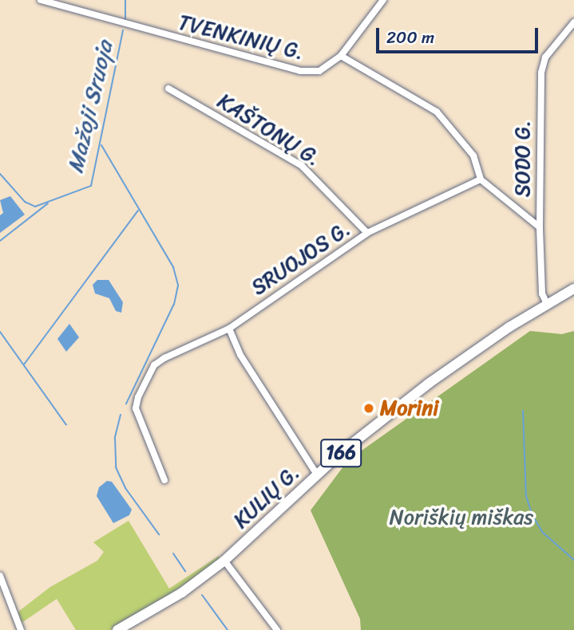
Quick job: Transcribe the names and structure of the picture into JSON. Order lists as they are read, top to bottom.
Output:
{
  "streets": {
    "main road": ["166", "KULIŲ G."],
    "street": [
      "TVENKINIŲ G.",
      "KAŠTONŲ G.",
      "SODO G.",
      "SRUOJOS G."
    ]
  },
  "crossings": [
    ["KAŠTONŲ G.", "SRUOJOS G."],
    ["SODO G.", "KULIŲ G."]
  ],
  "water": ["Mažoji Sruoja"],
  "parks": ["Noriškių miškas"],
  "places": ["Morini"],
  "scale_bar": "200 m"
}
